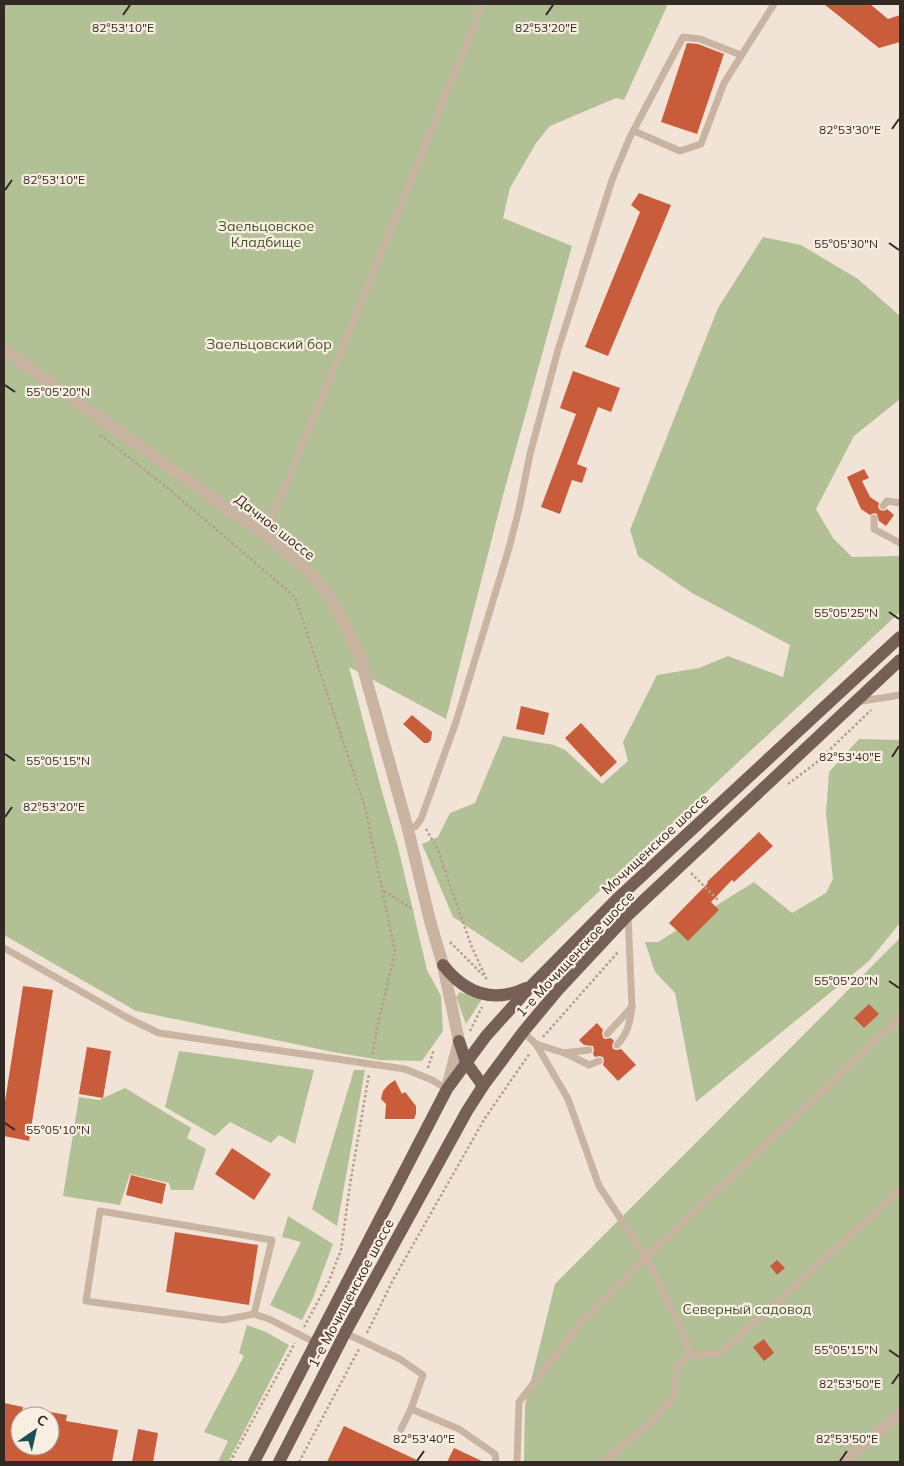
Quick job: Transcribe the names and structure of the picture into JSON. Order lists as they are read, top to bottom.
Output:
{
  "streets": {
    "main road": ["Мочищенское шоссе", "1-е Мочищенское шоссе"],
    "street": ["Дачное шоссе"]
  },
  "crossings": [
    ["Мочищенское шоссе", "1-е Мочищенское шоссе"]
  ],
  "parks": ["Заельцовское Кладбище", "Заельцовский бор", "Северный садовод"],
  "north": "top right",
  "coordinates": [
    "82°53'10\"E",
    "82°53'20\"E",
    "82°53'30\"E",
    "55°05'30\"N",
    "55°05'20\"N",
    "55°05'25\"N",
    "82°53'40\"E",
    "55°05'15\"N",
    "55°05'10\"N",
    "82°53'50\"E"
  ]
}
